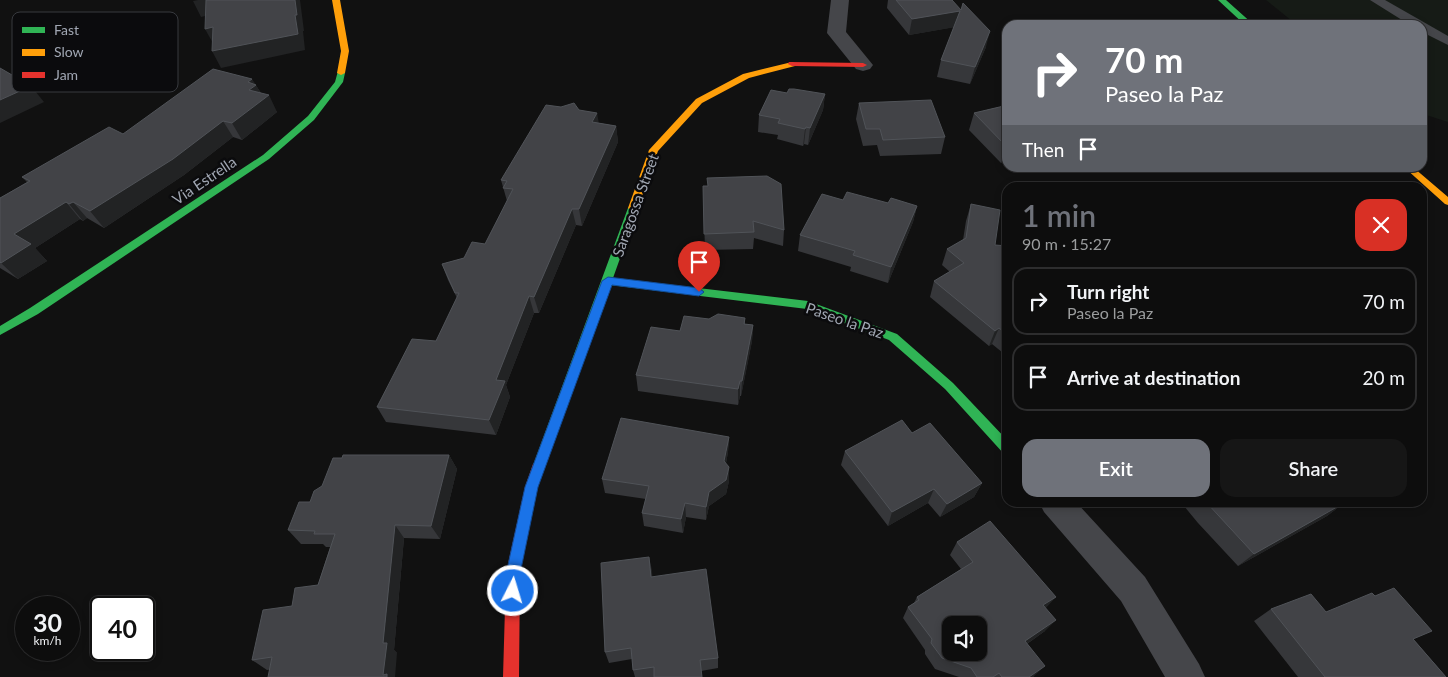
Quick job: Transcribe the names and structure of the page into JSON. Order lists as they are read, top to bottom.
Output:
{
  "streets": {
    "street": ["Via Estrella", "Saragossa Street", "Paseo la Paz"]
  },
  "crossings": [
    ["Saragossa Street", "Paseo la Paz"]
  ],
  "legend": ["Fast", "Slow", "Jam"],
  "page": {
    "turn": ["70 m", "Paseo la Paz"],
    "then": "Then",
    "heading": ["1 min", "90 m · 15:27"],
    "list": [
      {
        "name": "Turn right",
        "note": "Paseo la Paz",
        "value": "70 m"
      },
      {
        "name": "Arrive at destination",
        "value": "20 m"
      }
    ],
    "buttons": ["Exit", "Share"],
    "speed": "30 km/h",
    "limit": "40"
  }
}
